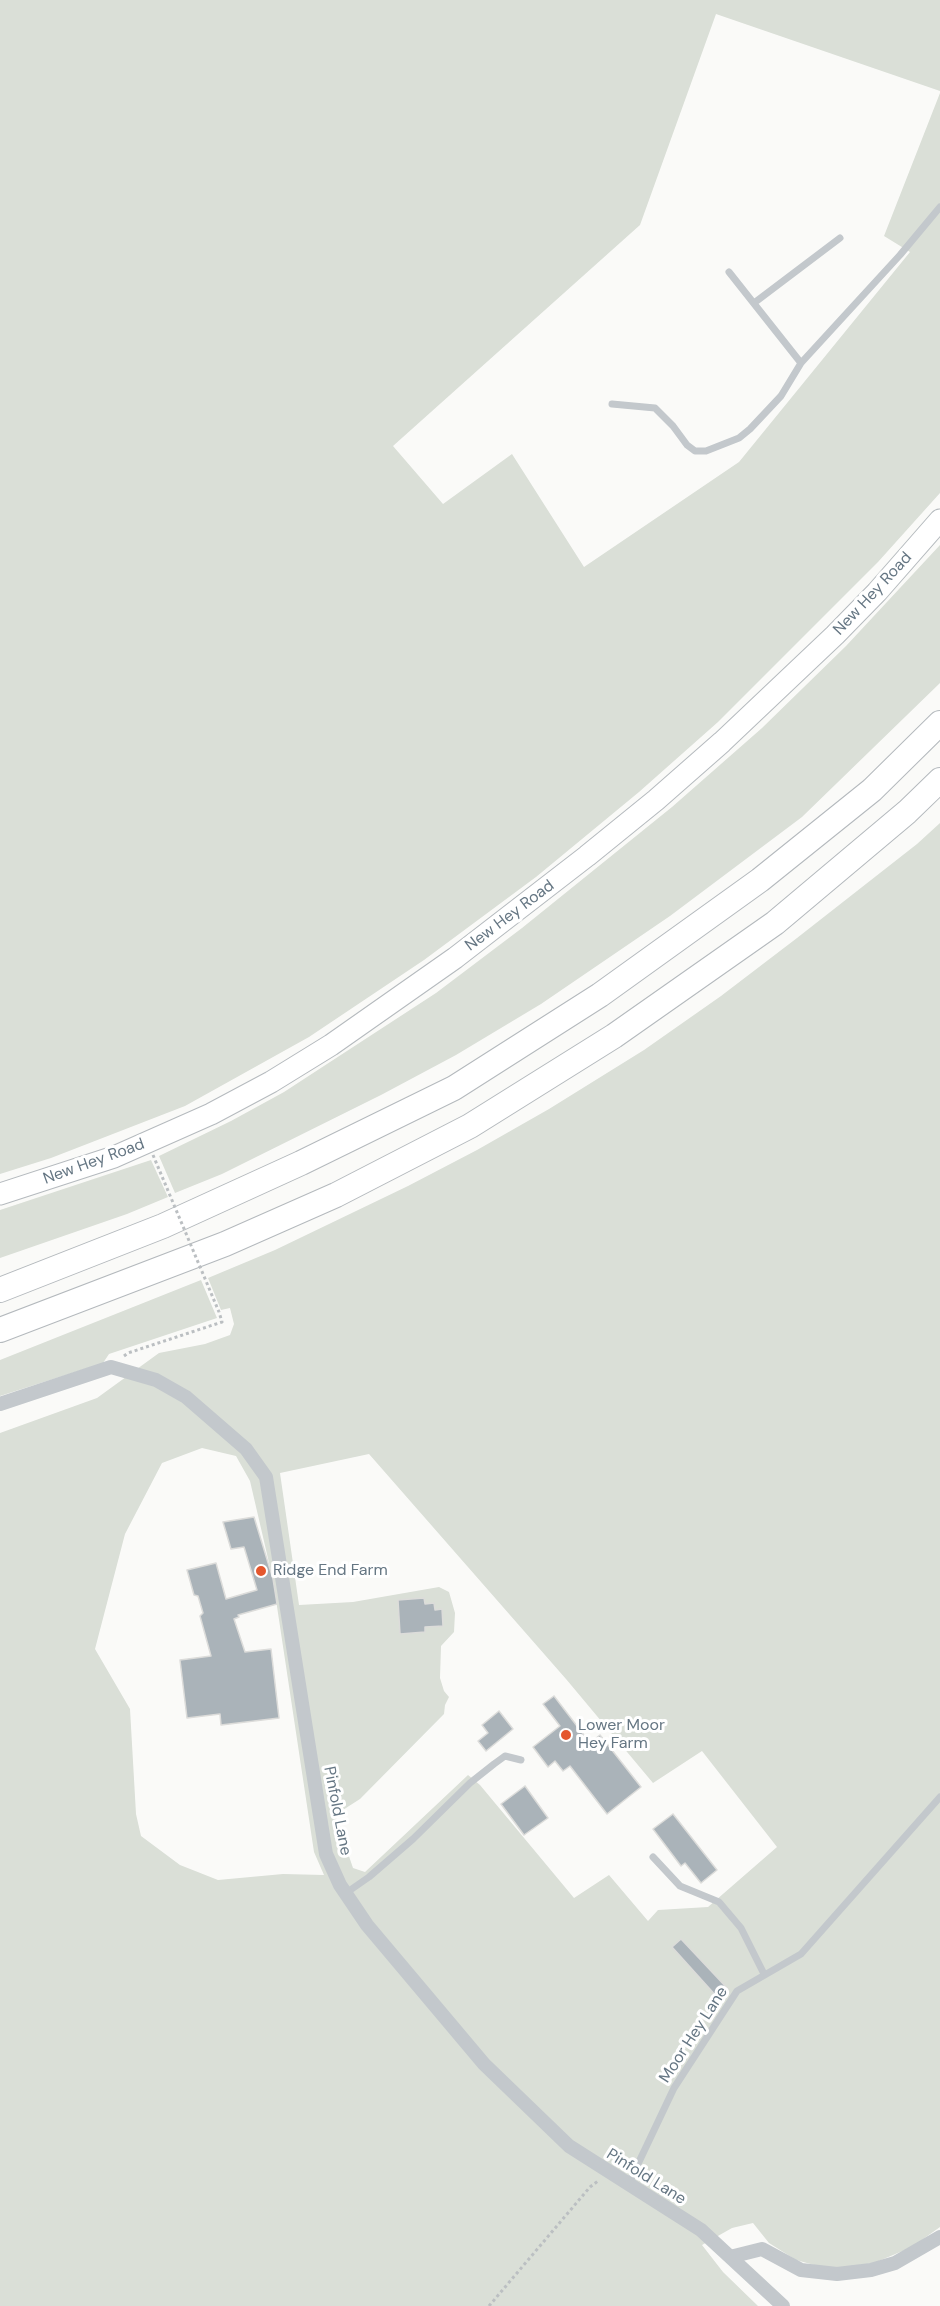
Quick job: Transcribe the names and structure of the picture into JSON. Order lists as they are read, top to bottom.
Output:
{
  "streets": {
    "main road": ["New Hey Road"],
    "street": ["Pinfold Lane"],
    "lane": ["Moor Hey Lane"]
  },
  "crossings": [
    ["Pinfold Lane", "Moor Hey Lane"]
  ],
  "places": ["Ridge End Farm", "Lower Moor Hey Farm"]
}
